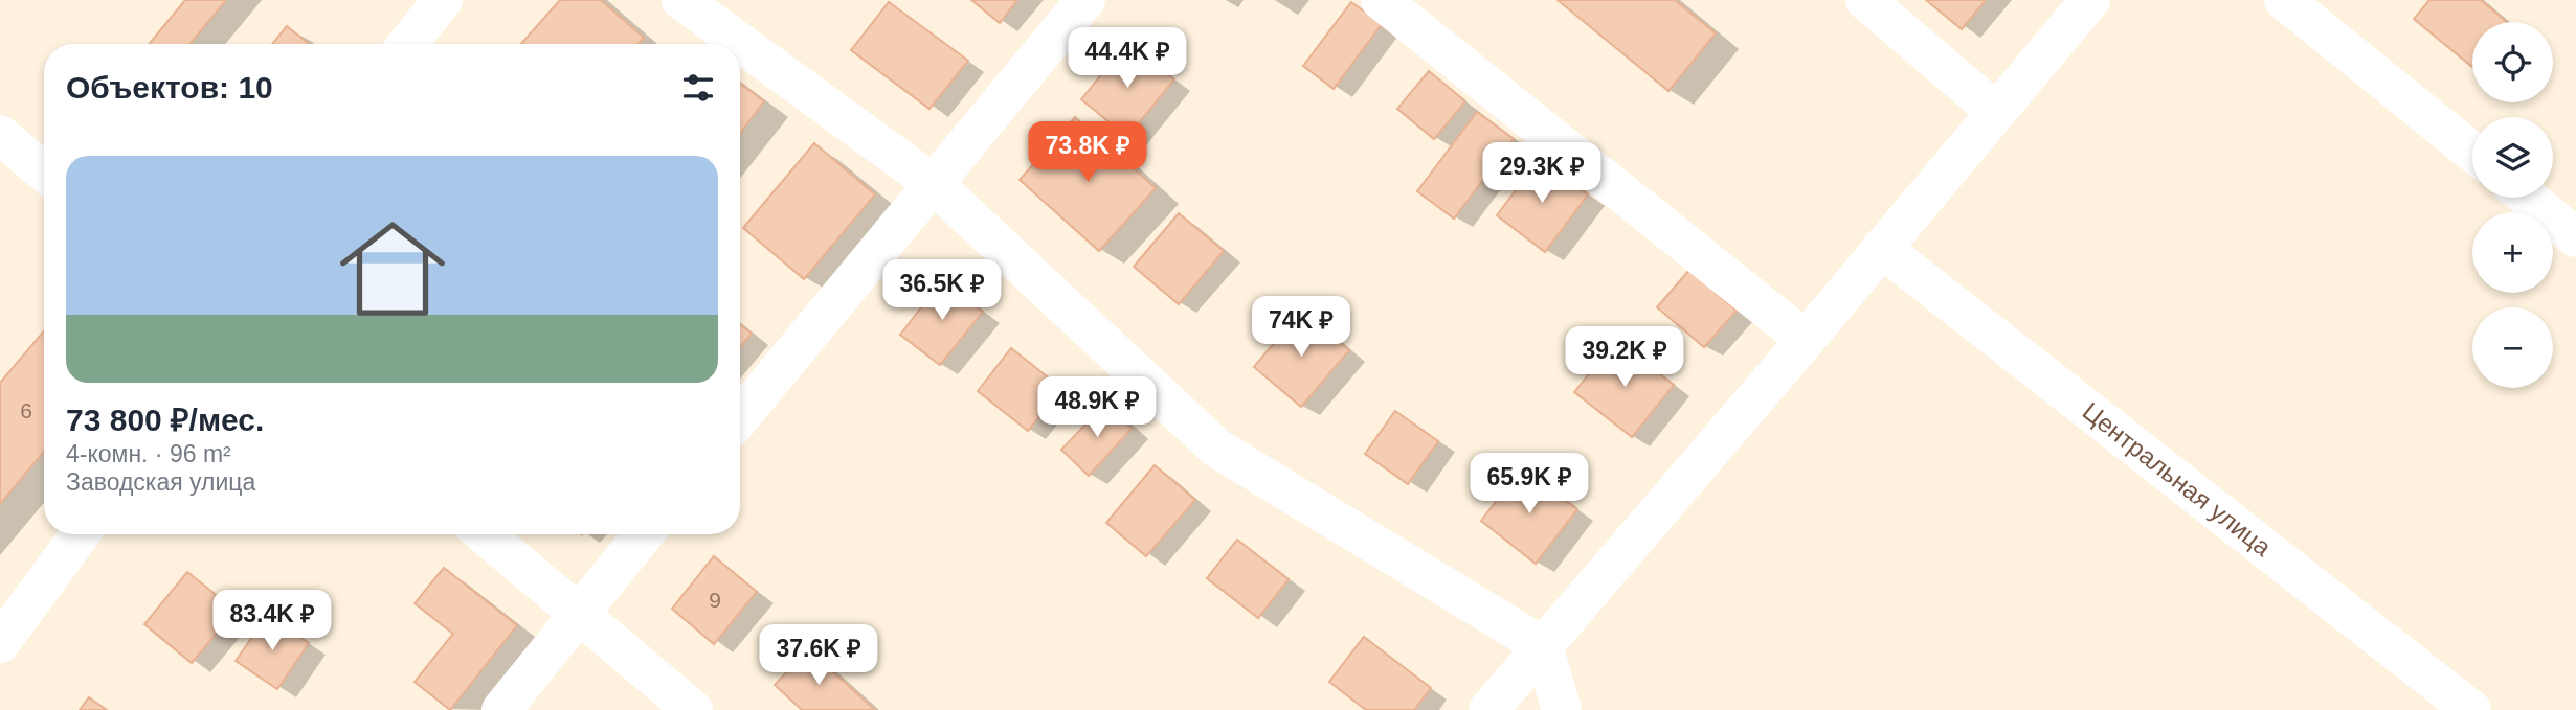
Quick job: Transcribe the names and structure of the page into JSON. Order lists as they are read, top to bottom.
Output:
{
  "streets": {
    "street": ["Центральная улица"]
  },
  "house_numbers": ["6", "9"],
  "page": {
    "map_buttons": ["+", "−"],
    "price": [
      "44.4K ₽",
      "73.8K ₽",
      "29.3K ₽",
      "36.5K ₽",
      "74K ₽",
      "39.2K ₽",
      "48.9K ₽",
      "65.9K ₽",
      "83.4K ₽",
      "37.6K ₽"
    ],
    "heading": "Объектов: 10",
    "list": [
      {
        "name": "73 800 ₽/мес.",
        "note": "4-комн. · 96 m² · Заводская улица"
      }
    ]
  }
}
